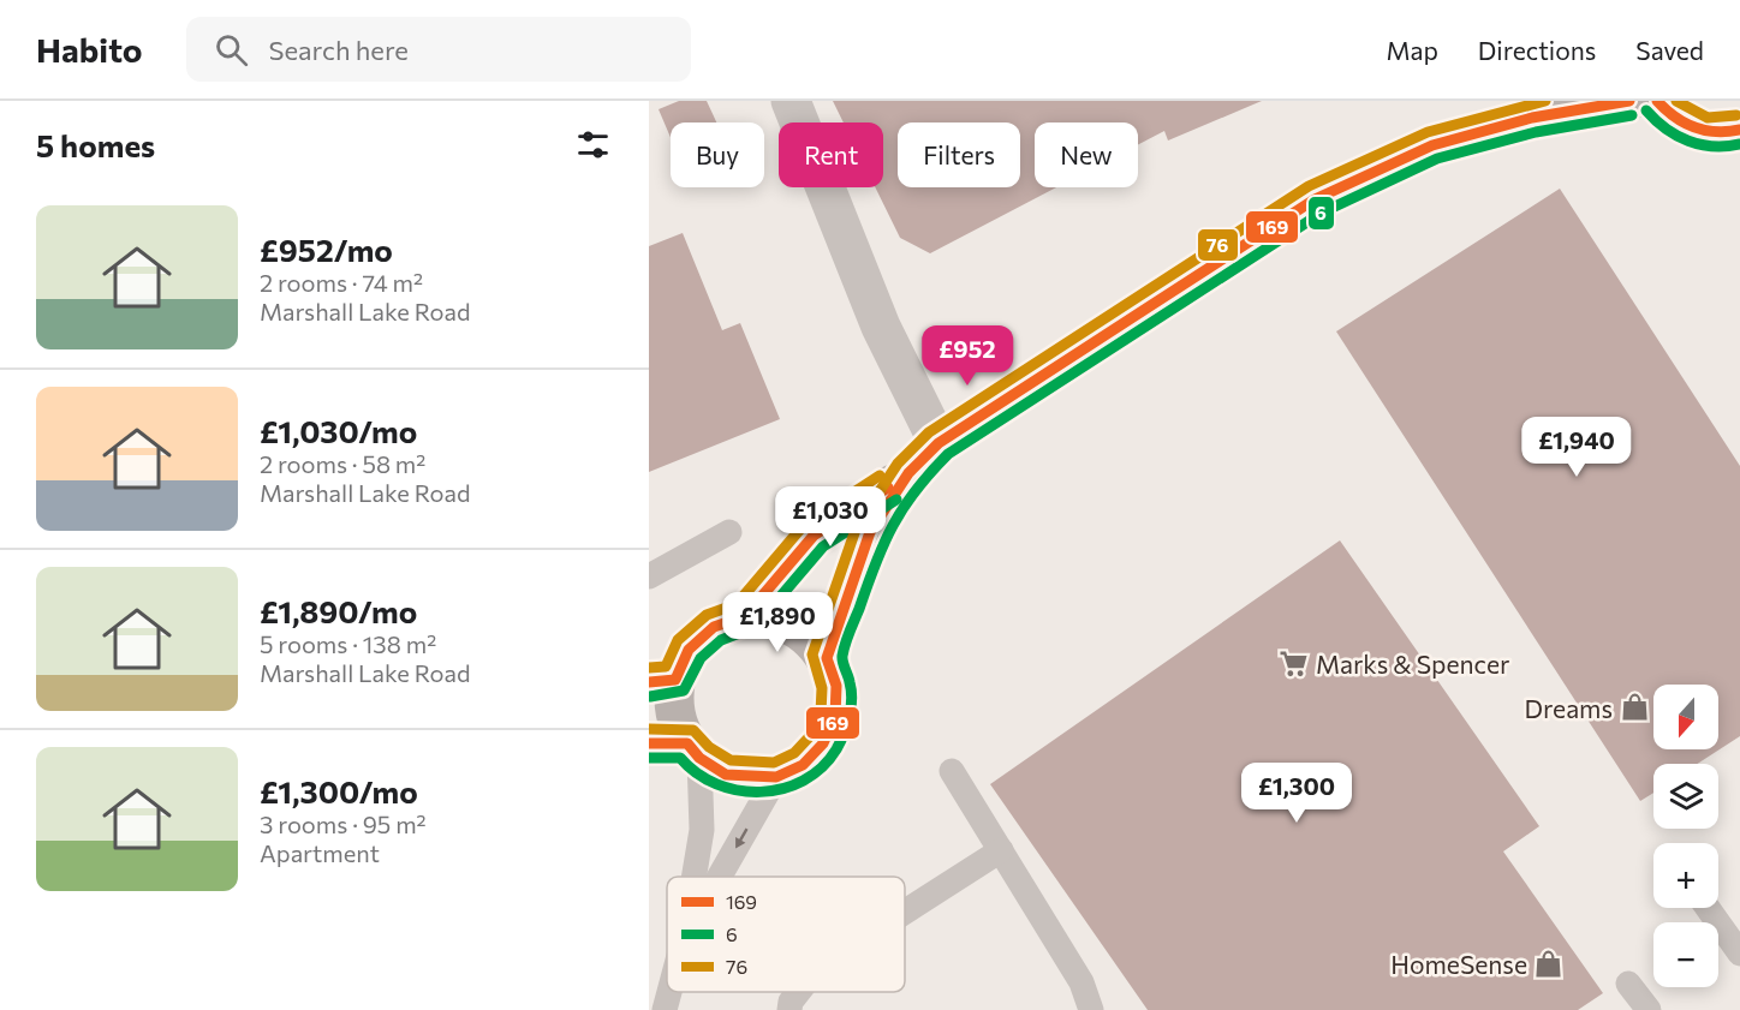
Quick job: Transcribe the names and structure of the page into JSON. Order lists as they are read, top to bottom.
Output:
{
  "places": {
    "supermarket": ["Marks & Spencer"],
    "shop": ["Dreams", "HomeSense"]
  },
  "lines": ["transit line 169", "transit line 76", "transit line 6"],
  "legend": ["169", "6", "76"],
  "north": "bottom",
  "page": {
    "header": "Habito",
    "search": "Search here",
    "nav": ["Map", "Directions", "Saved"],
    "heading": "5 homes",
    "chip": [
      "Buy",
      "Rent",
      "Filters",
      "New"
    ],
    "list": [
      {
        "name": "£952/mo",
        "note": "2 rooms · 74 m² · Marshall Lake Road"
      },
      {
        "name": "£1,030/mo",
        "note": "2 rooms · 58 m² · Marshall Lake Road"
      },
      {
        "name": "£1,890/mo",
        "note": "5 rooms · 138 m² · Marshall Lake Road"
      },
      {
        "name": "£1,300/mo",
        "note": "3 rooms · 95 m² · Apartment"
      }
    ],
    "price": [
      "£952",
      "£1,940",
      "£1,030",
      "£1,890",
      "£1,300"
    ],
    "map_buttons": ["+", "−"]
  }
}
